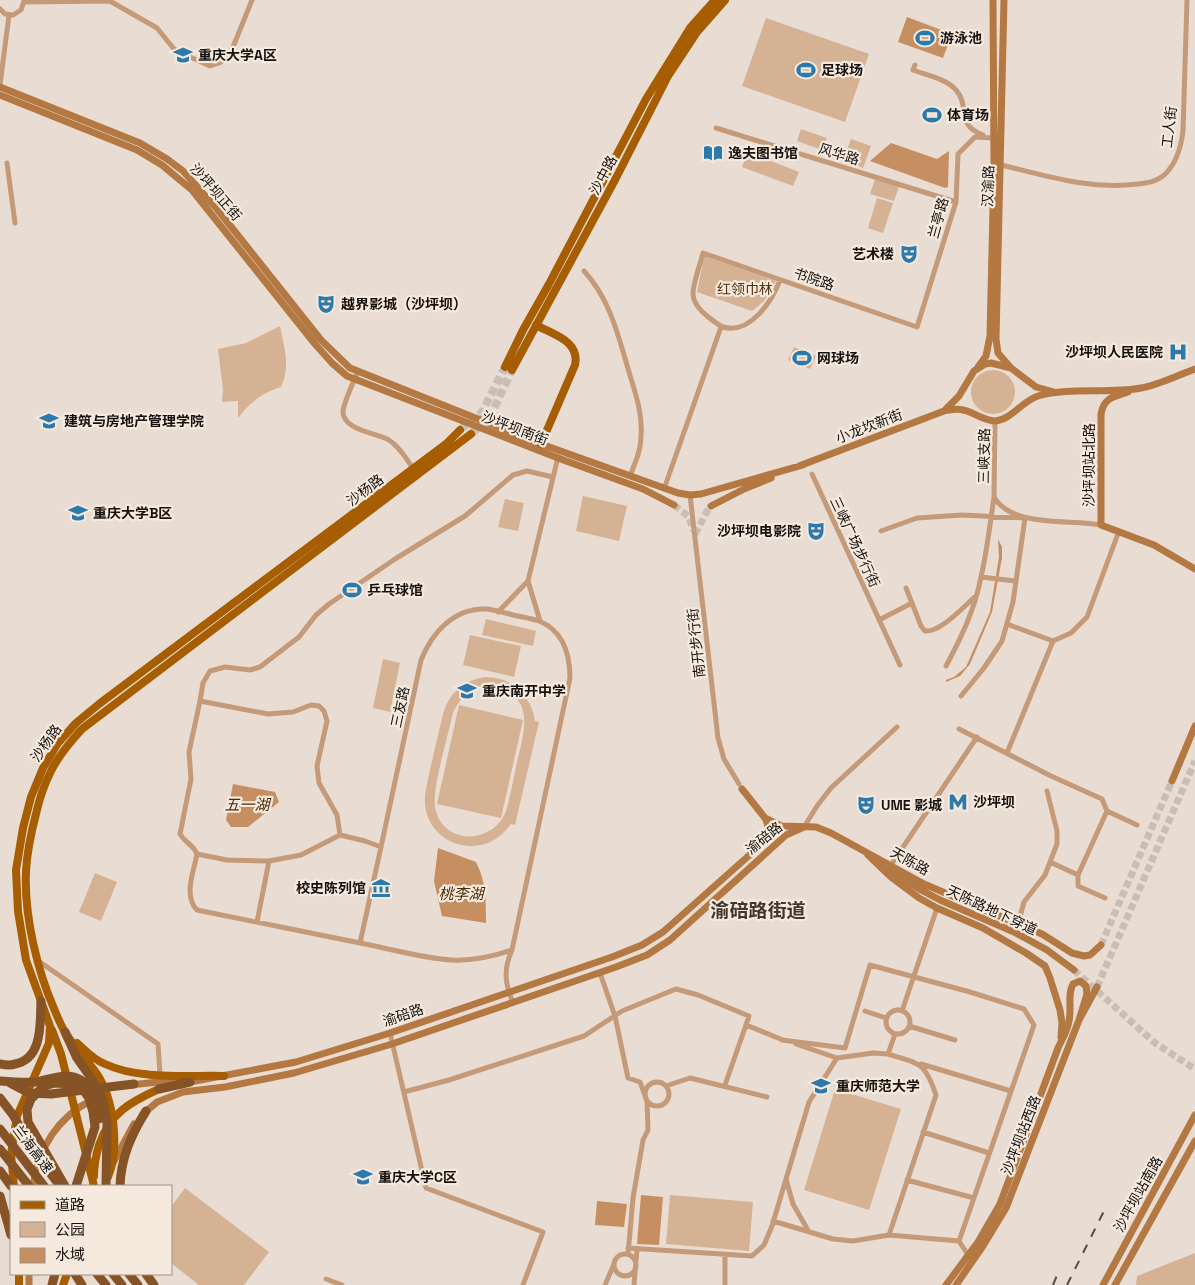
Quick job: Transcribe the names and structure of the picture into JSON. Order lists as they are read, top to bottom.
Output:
{
  "streets": {
    "highway": ["兰海高速"],
    "main road": [
      "沙中路",
      "汉渝路",
      "沙坪坝正街",
      "小龙坎新街",
      "沙坪坝南街",
      "沙坪坝站北路",
      "沙杨路",
      "渝碚路",
      "天陈路",
      "天陈路地下穿道",
      "沙坪坝站西路",
      "沙坪坝站南路"
    ],
    "street": [
      "工人街",
      "风华路",
      "兰亭路",
      "书院路",
      "三峡支路",
      "三峡广场步行街",
      "南开步行街",
      "三友路"
    ]
  },
  "crossings": [
    ["工人街", "汉渝路"],
    ["风华路", "兰亭路"],
    ["汉渝路", "兰亭路"],
    ["汉渝路", "小龙坎新街"],
    ["沙坪坝正街", "沙坪坝南街"],
    ["兰亭路", "书院路"],
    ["小龙坎新街", "沙坪坝南街"],
    ["小龙坎新街", "三峡支路"],
    ["小龙坎新街", "南开步行街"],
    ["沙坪坝南街", "南开步行街"],
    ["三峡支路", "沙坪坝站北路"],
    ["三峡支路", "三峡广场步行街"],
    ["沙杨路", "渝碚路"],
    ["渝碚路", "天陈路"],
    ["天陈路", "天陈路地下穿道"]
  ],
  "districts": ["渝碚路街道"],
  "water": ["五一湖", "桃李湖"],
  "parks": ["红领巾林"],
  "places": {
    "sports": [
      "游泳池",
      "足球场",
      "体育场",
      "网球场",
      "乒乓球馆"
    ],
    "school or university": [
      "重庆大学A区",
      "建筑与房地产管理学院",
      "重庆大学B区",
      "重庆南开中学",
      "重庆师范大学",
      "重庆大学C区"
    ],
    "library": ["逸夫图书馆"],
    "theatre": [
      "艺术楼",
      "越界影城（沙坪坝）",
      "沙坪坝电影院",
      "UME 影城"
    ],
    "hospital": ["沙坪坝人民医院"],
    "metro station": ["沙坪坝"],
    "museum": ["校史陈列馆"]
  },
  "legend": ["道路", "公园", "水域"]
}
